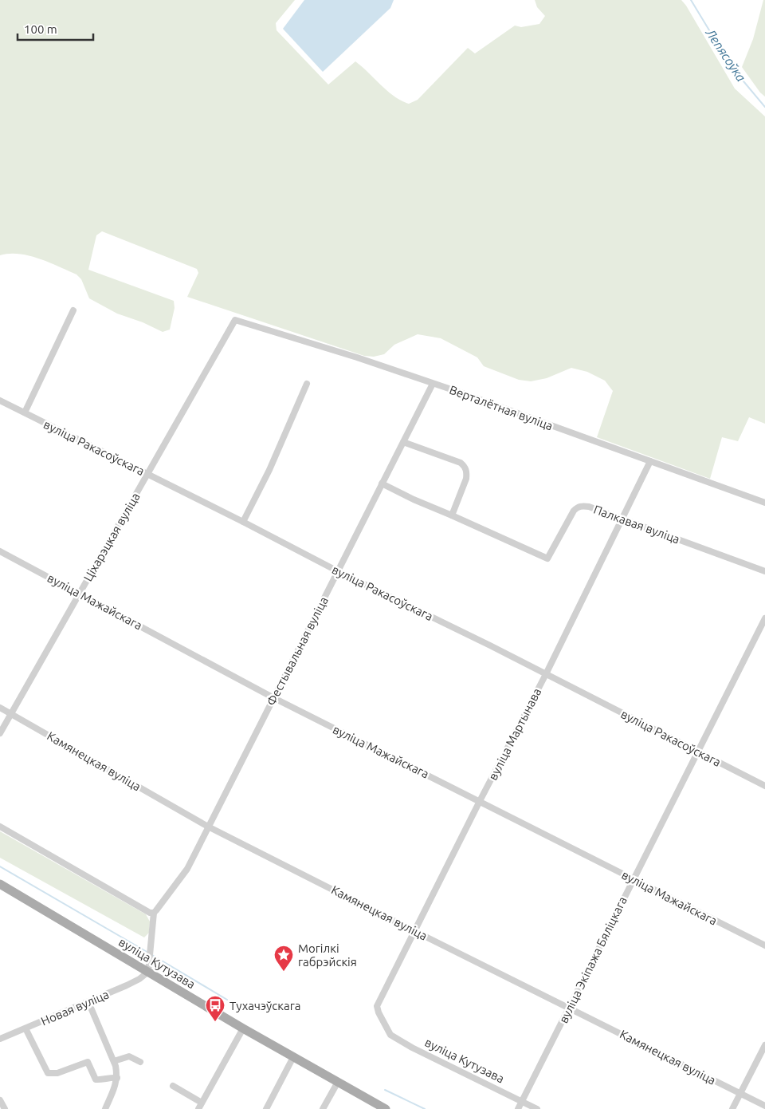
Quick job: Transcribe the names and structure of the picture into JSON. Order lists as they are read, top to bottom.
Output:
{
  "streets": {
    "main road": ["вуліца Кутузава"],
    "street": [
      "Верталётная вуліца",
      "вуліца Ракасоўскага",
      "Палкавая вуліца",
      "Ціхарэцкая вуліца",
      "вуліца Мажайскага",
      "Фестывальная вуліца",
      "вуліца Мартынава",
      "Камянецкая вуліца",
      "вуліца Экіпажа Бяліцкага",
      "Новая вуліца"
    ]
  },
  "crossings": [
    ["Верталётная вуліца", "Ціхарэцкая вуліца"],
    ["Верталётная вуліца", "Фестывальная вуліца"],
    ["Верталётная вуліца", "вуліца Мартынава"],
    ["вуліца Ракасоўскага", "Ціхарэцкая вуліца"],
    ["вуліца Ракасоўскага", "Фестывальная вуліца"],
    ["вуліца Ракасоўскага", "вуліца Мартынава"],
    ["вуліца Ракасоўскага", "вуліца Экіпажа Бяліцкага"],
    ["Палкавая вуліца", "Фестывальная вуліца"],
    ["Палкавая вуліца", "вуліца Мартынава"],
    ["Ціхарэцкая вуліца", "вуліца Мажайскага"],
    ["Ціхарэцкая вуліца", "Камянецкая вуліца"],
    ["вуліца Мажайскага", "Фестывальная вуліца"],
    ["вуліца Мажайскага", "вуліца Мартынава"],
    ["вуліца Мажайскага", "вуліца Экіпажа Бяліцкага"],
    ["Фестывальная вуліца", "Камянецкая вуліца"],
    ["вуліца Мартынава", "Камянецкая вуліца"],
    ["вуліца Мартынава", "вуліца Кутузава"],
    ["Камянецкая вуліца", "вуліца Экіпажа Бяліцкага"],
    ["вуліца Экіпажа Бяліцкага", "вуліца Кутузава"],
    ["вуліца Кутузава", "Новая вуліца"]
  ],
  "water": ["Лепясоўка"],
  "places": {
    "place": ["Могілкі габрэйскія"],
    "bus stop": ["Тухачэўскага"]
  },
  "scale_bar": "100 m"
}
